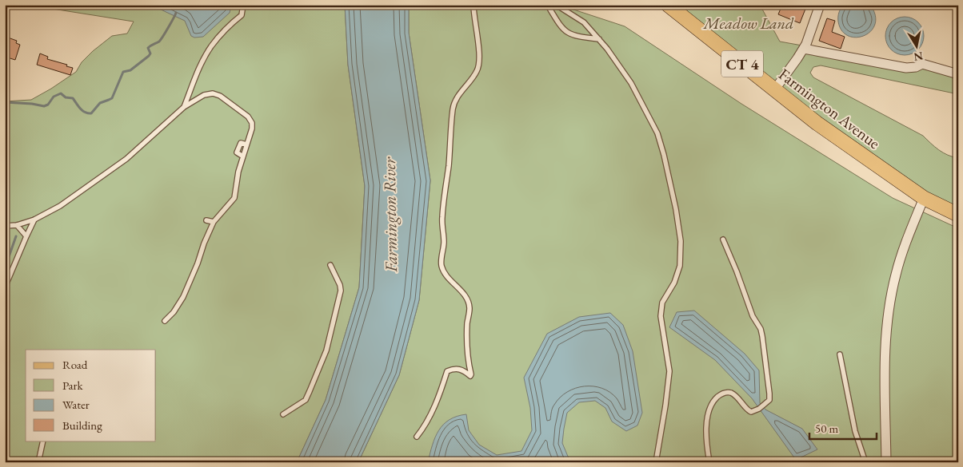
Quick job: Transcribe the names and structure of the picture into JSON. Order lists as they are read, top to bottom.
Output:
{
  "streets": {
    "main road": ["CT 4", "Farmington Avenue"]
  },
  "water": ["Farmington River"],
  "parks": ["Meadow Land"],
  "legend": [
    "Road",
    "Park",
    "Water",
    "Building"
  ],
  "scale_bar": "50 m",
  "north": "bottom"
}
